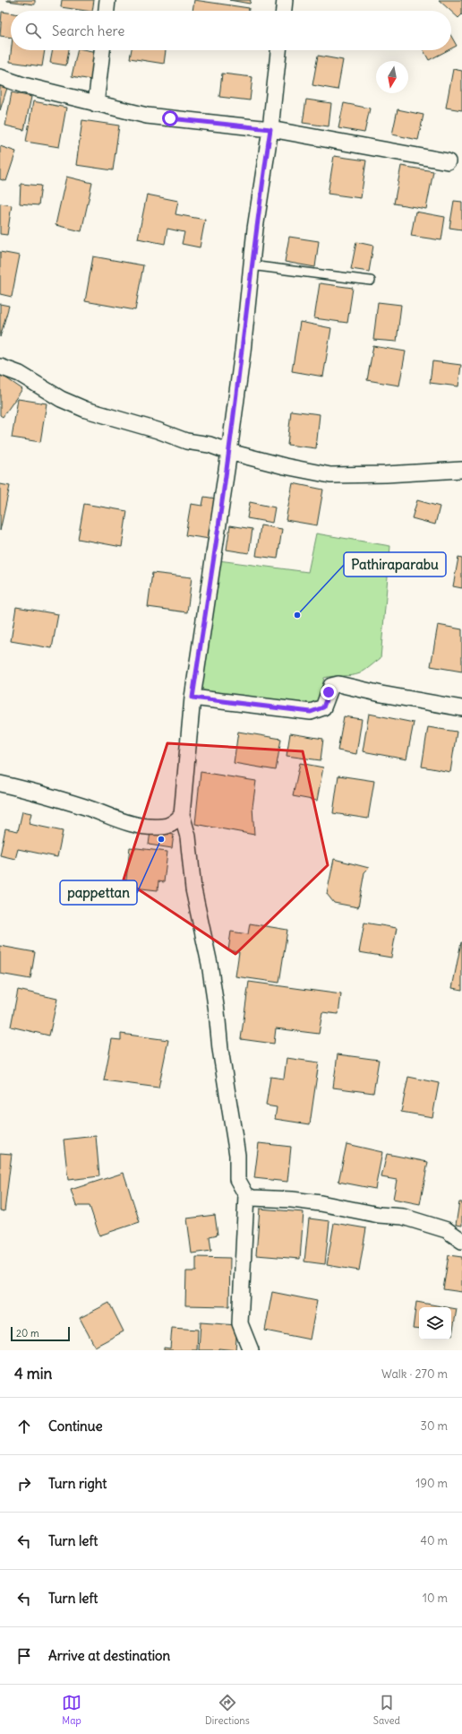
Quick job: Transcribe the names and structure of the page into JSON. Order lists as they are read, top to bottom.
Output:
{
  "places": ["Pathiraparabu", "pappettan"],
  "scale_bar": "20 m",
  "north": "bottom",
  "page": {
    "search": "Search here",
    "scale": "20 m",
    "heading": ["4 min", "Walk · 270 m"],
    "list": [
      ["Continue", "30 m"],
      ["Turn right", "190 m"],
      ["Turn left", "40 m"],
      ["Turn left", "10 m"],
      "Arrive at destination"
    ],
    "nav": ["Map", "Directions", "Saved"]
  }
}
